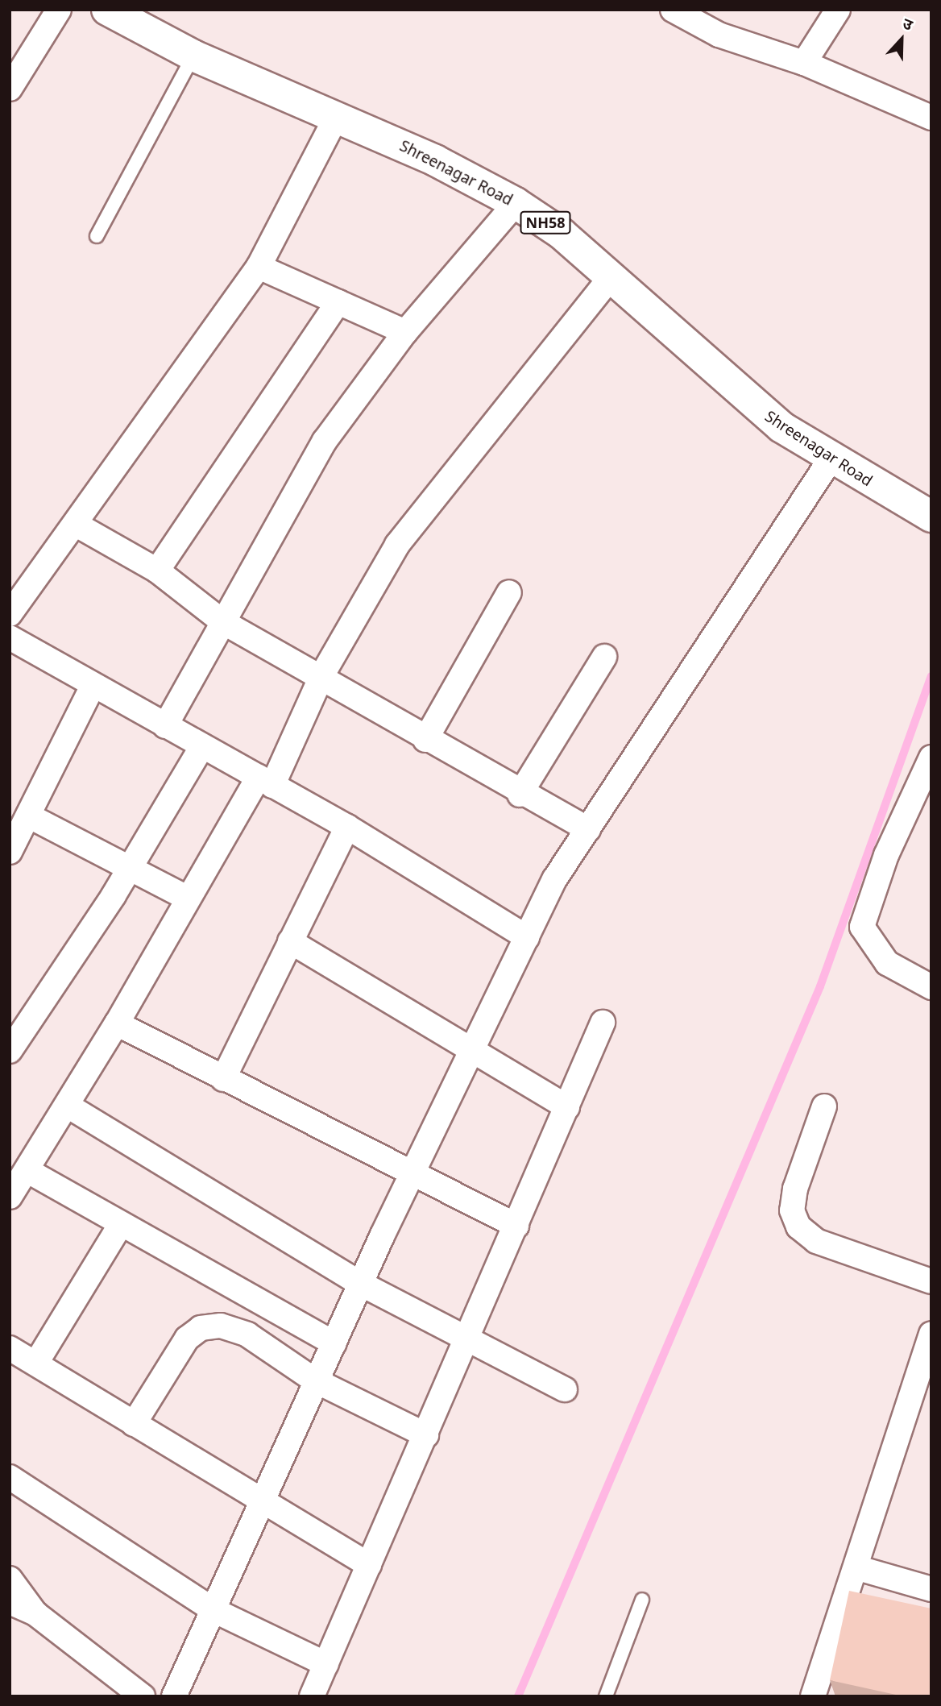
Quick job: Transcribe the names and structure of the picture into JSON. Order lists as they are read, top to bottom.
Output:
{
  "streets": {
    "highway": ["Shreenagar Road", "NH58"]
  },
  "north": "top"
}
